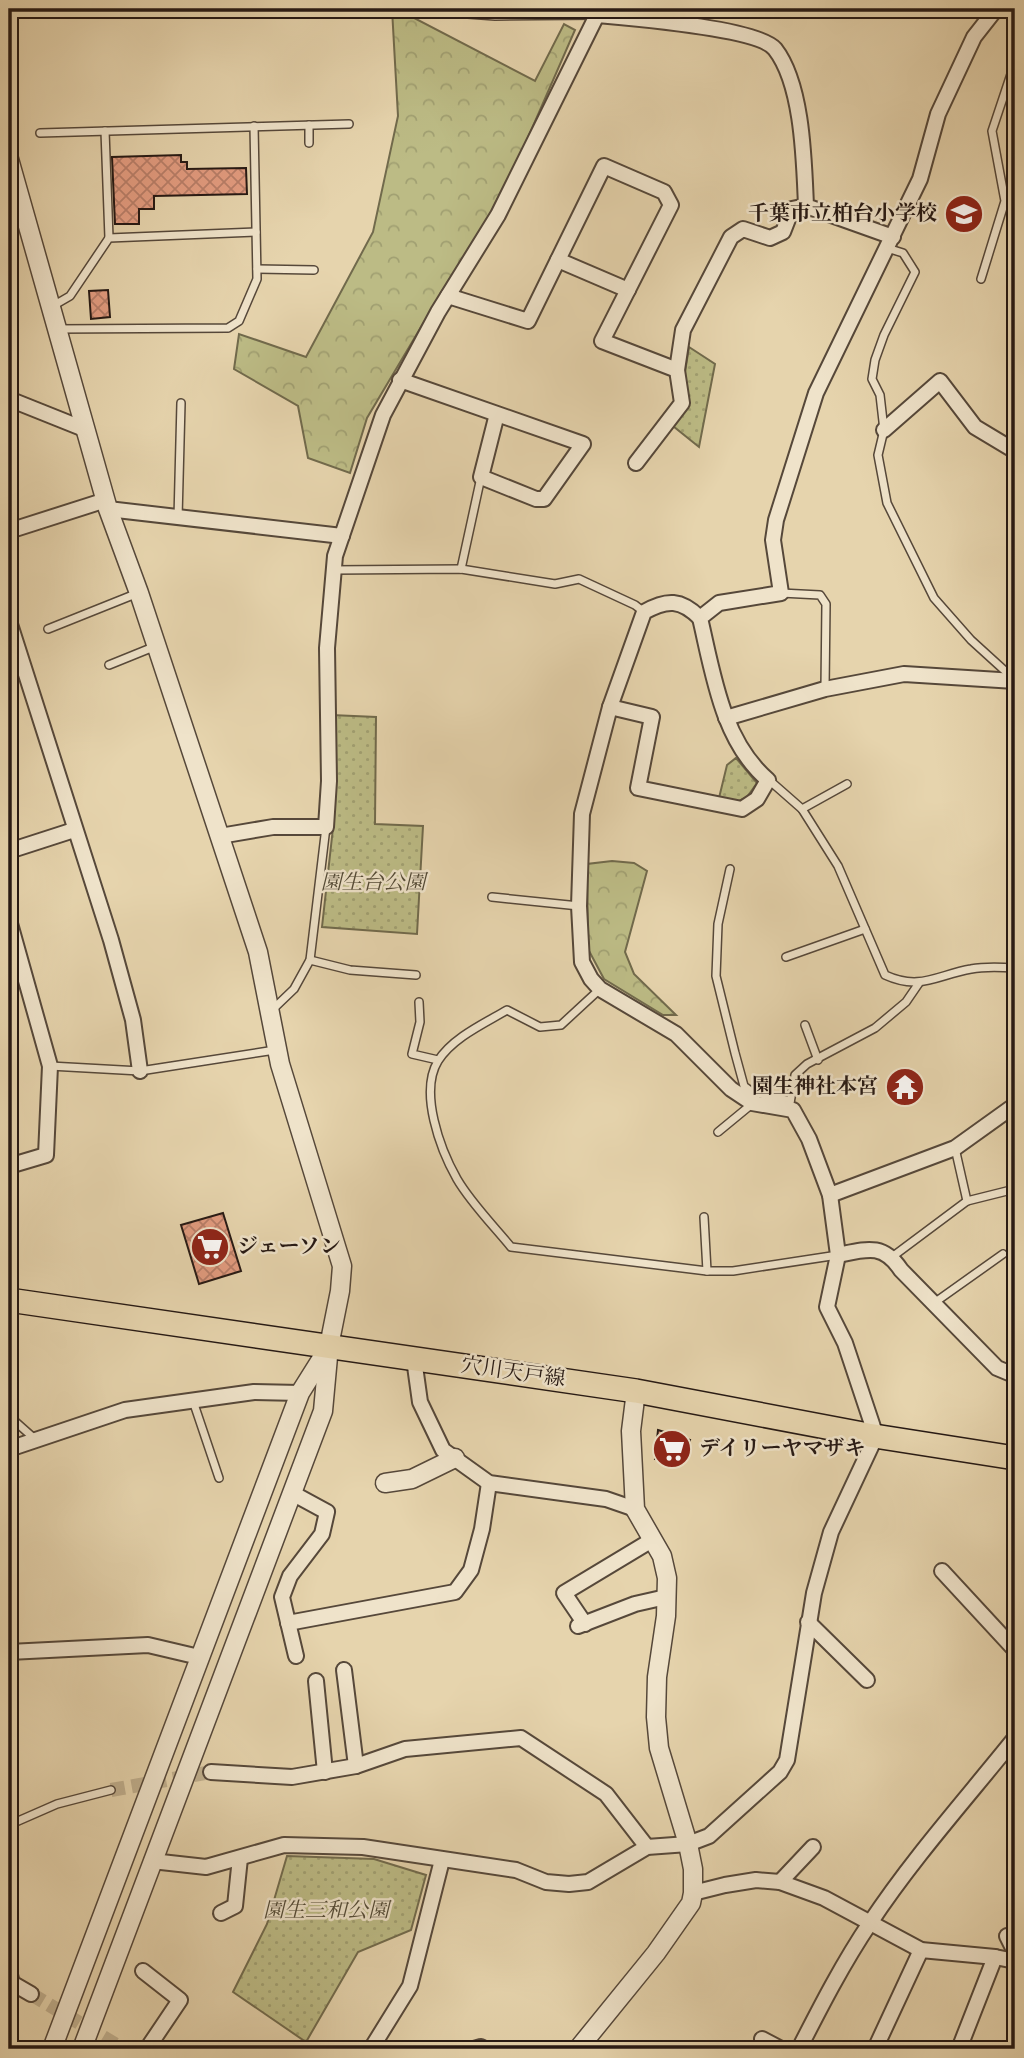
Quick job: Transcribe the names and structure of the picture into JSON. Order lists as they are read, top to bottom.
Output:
{
  "streets": {
    "main road": ["穴川天戸線"]
  },
  "parks": ["園生台公園", "園生三和公園"],
  "places": {
    "school or university": ["千葉市立柏台小学校"],
    "temple": ["園生神社本宮"],
    "supermarket": ["ジェーソン", "デイリーヤマザキ"]
  }
}
